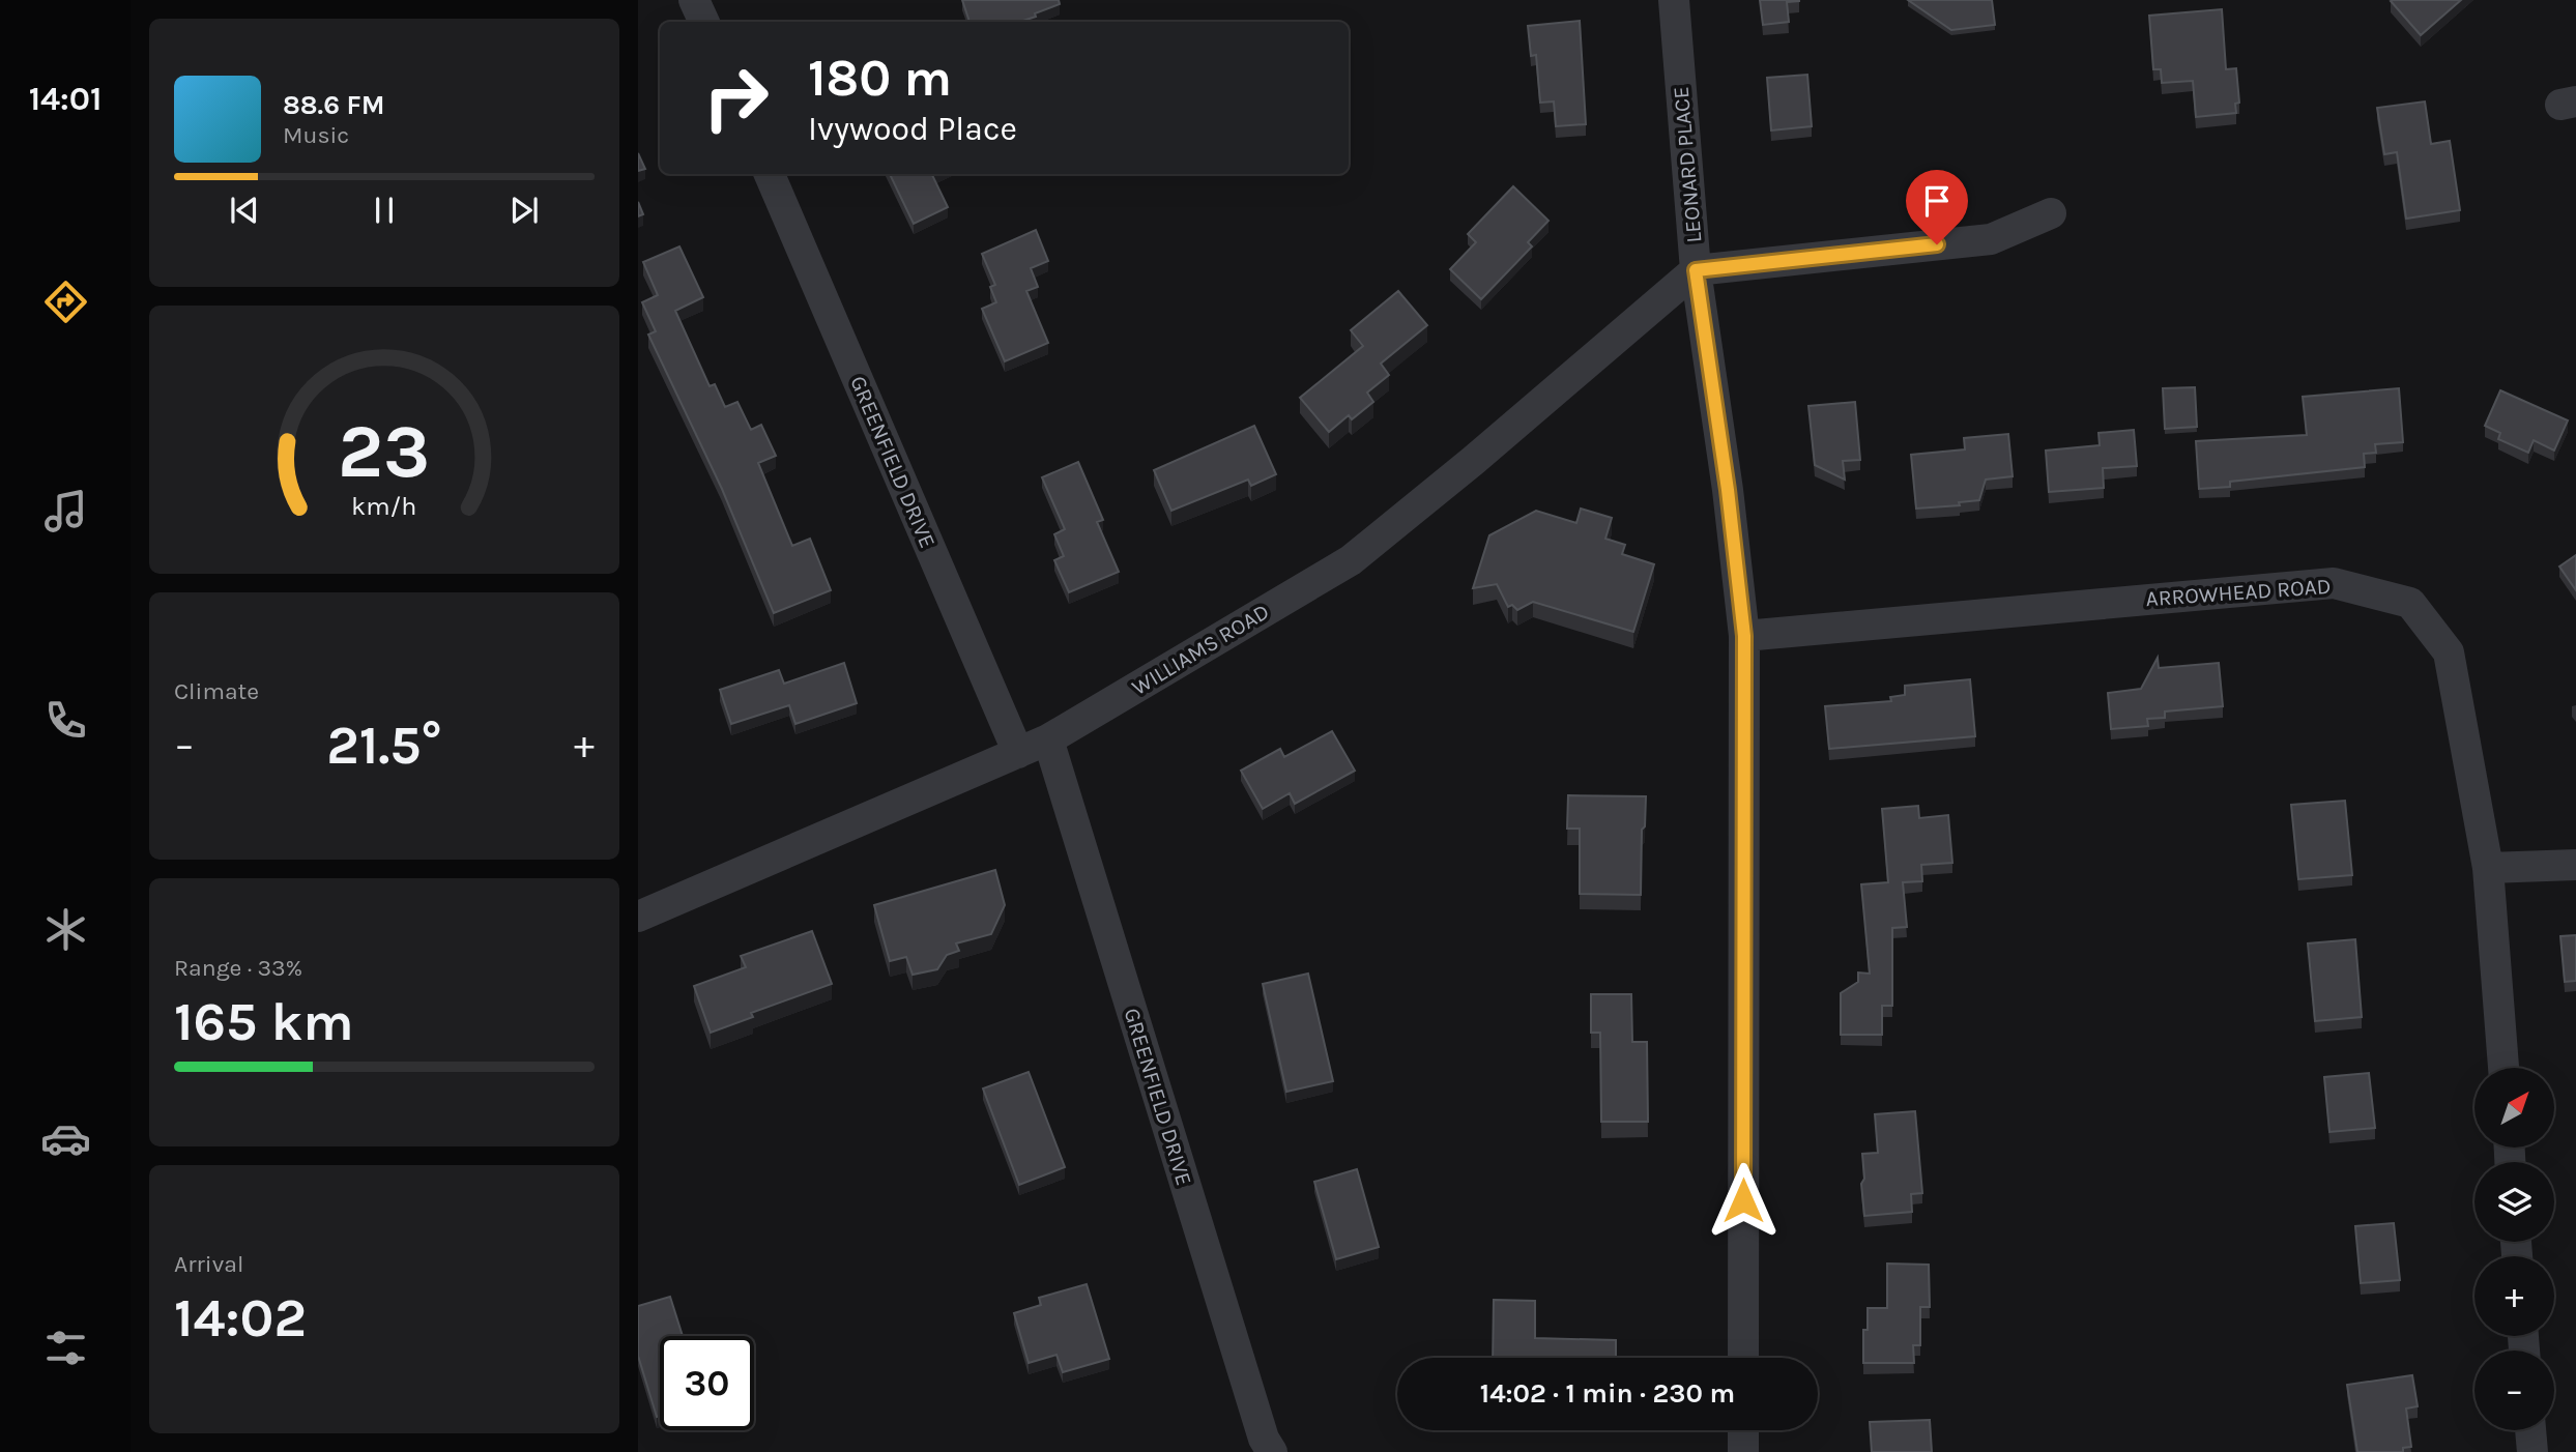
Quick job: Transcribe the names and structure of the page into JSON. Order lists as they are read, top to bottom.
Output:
{
  "streets": {
    "street": [
      "LEONARD PLACE",
      "GREENFIELD DRIVE",
      "ARROWHEAD ROAD",
      "WILLIAMS ROAD"
    ]
  },
  "crossings": [
    ["LEONARD PLACE", "ARROWHEAD ROAD"],
    ["LEONARD PLACE", "WILLIAMS ROAD"],
    ["GREENFIELD DRIVE", "WILLIAMS ROAD"]
  ],
  "north": "top right",
  "page": {
    "tabs": "14:01",
    "turn": ["180 m", "Ivywood Place"],
    "song": ["88.6 FM", "Music"],
    "tile": [
      "Climate",
      ["Range · 33%", "165 km"],
      ["Arrival", "14:02"]
    ],
    "heat": ["−", "21.5°", "+"],
    "map_buttons": ["+", "−"],
    "limit": "30",
    "trip": "14:02 · 1 min · 230 m",
    "gauge": ["23", "km/h"]
  }
}
